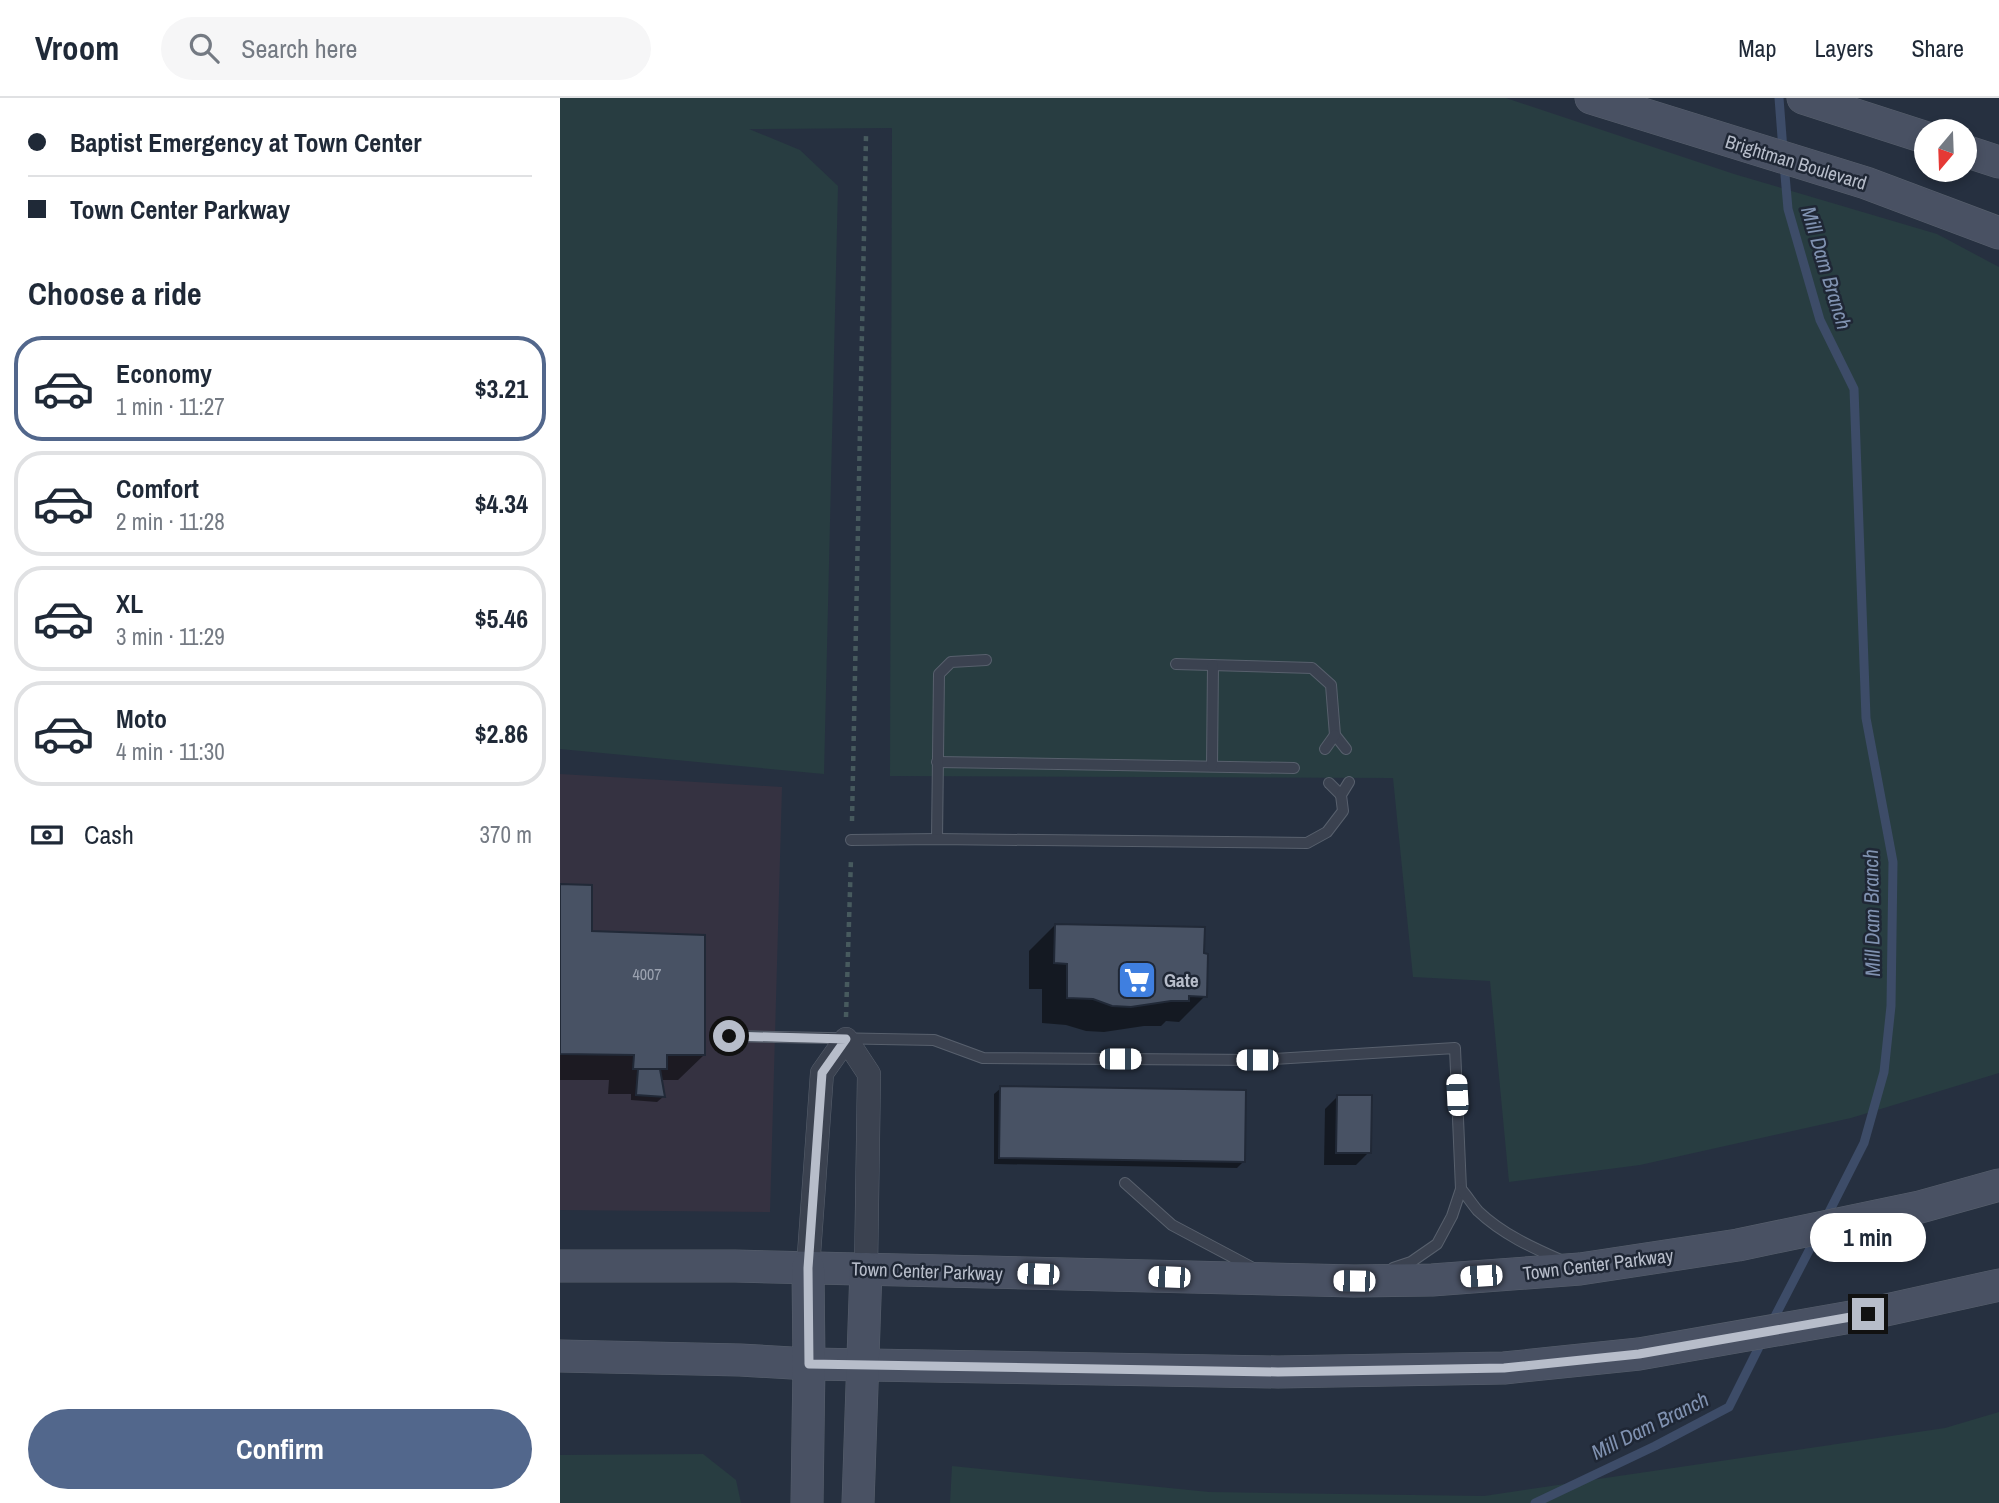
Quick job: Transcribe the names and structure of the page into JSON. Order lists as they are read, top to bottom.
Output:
{
  "streets": {
    "main road": ["Brightman Boulevard", "Town Center Parkway"]
  },
  "water": ["Mill Dam Branch"],
  "places": {
    "supermarket": ["Gate"]
  },
  "house_numbers": ["4007"],
  "north": "bottom",
  "page": {
    "header": "Vroom",
    "search": "Search here",
    "nav": ["Map", "Layers", "Share"],
    "banner": ["Baptist Emergency at Town Center", "Town Center Parkway"],
    "heading": "Choose a ride",
    "list": [
      {
        "name": "Economy",
        "note": "1 min · 11:27",
        "value": "$3.21"
      },
      {
        "name": "Comfort",
        "note": "2 min · 11:28",
        "value": "$4.34"
      },
      {
        "name": "XL",
        "note": "3 min · 11:29",
        "value": "$5.46"
      },
      {
        "name": "Moto",
        "note": "4 min · 11:30",
        "value": "$2.86"
      }
    ],
    "pay": ["Cash", "370 m"],
    "bubble": "1 min",
    "buttons": "Confirm"
  }
}
